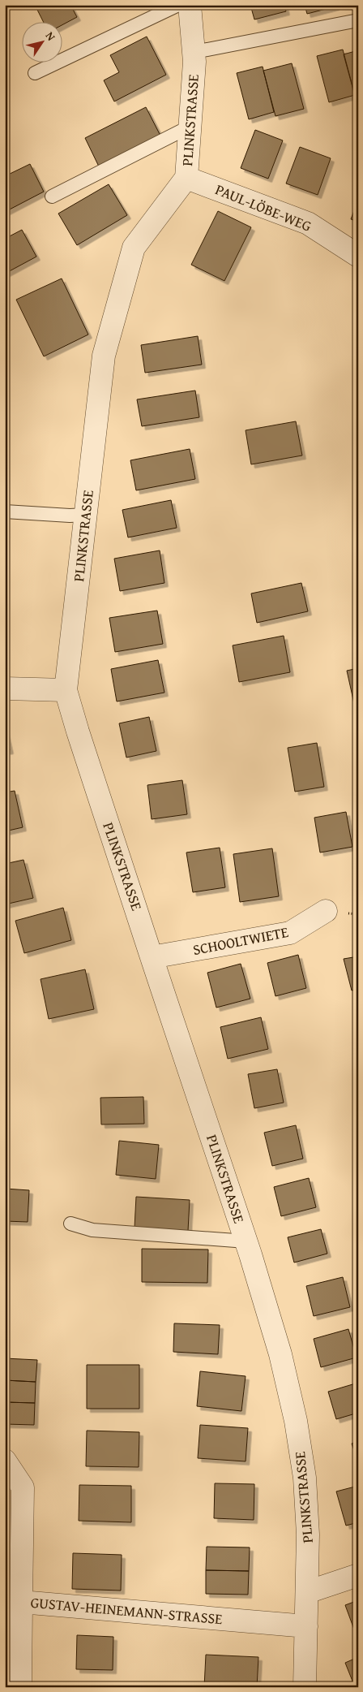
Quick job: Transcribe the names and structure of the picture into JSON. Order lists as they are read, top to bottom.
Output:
{
  "streets": {
    "street": [
      "PLINKSTRASSE",
      "PAUL-LÖBE-WEG",
      "SCHOOLTWIETE",
      "GUSTAV-HEINEMANN-STRASSE"
    ]
  },
  "crossings": [
    ["PLINKSTRASSE", "PAUL-LÖBE-WEG"],
    ["PLINKSTRASSE", "SCHOOLTWIETE"],
    ["PLINKSTRASSE", "GUSTAV-HEINEMANN-STRASSE"]
  ],
  "north": "top right"
}
